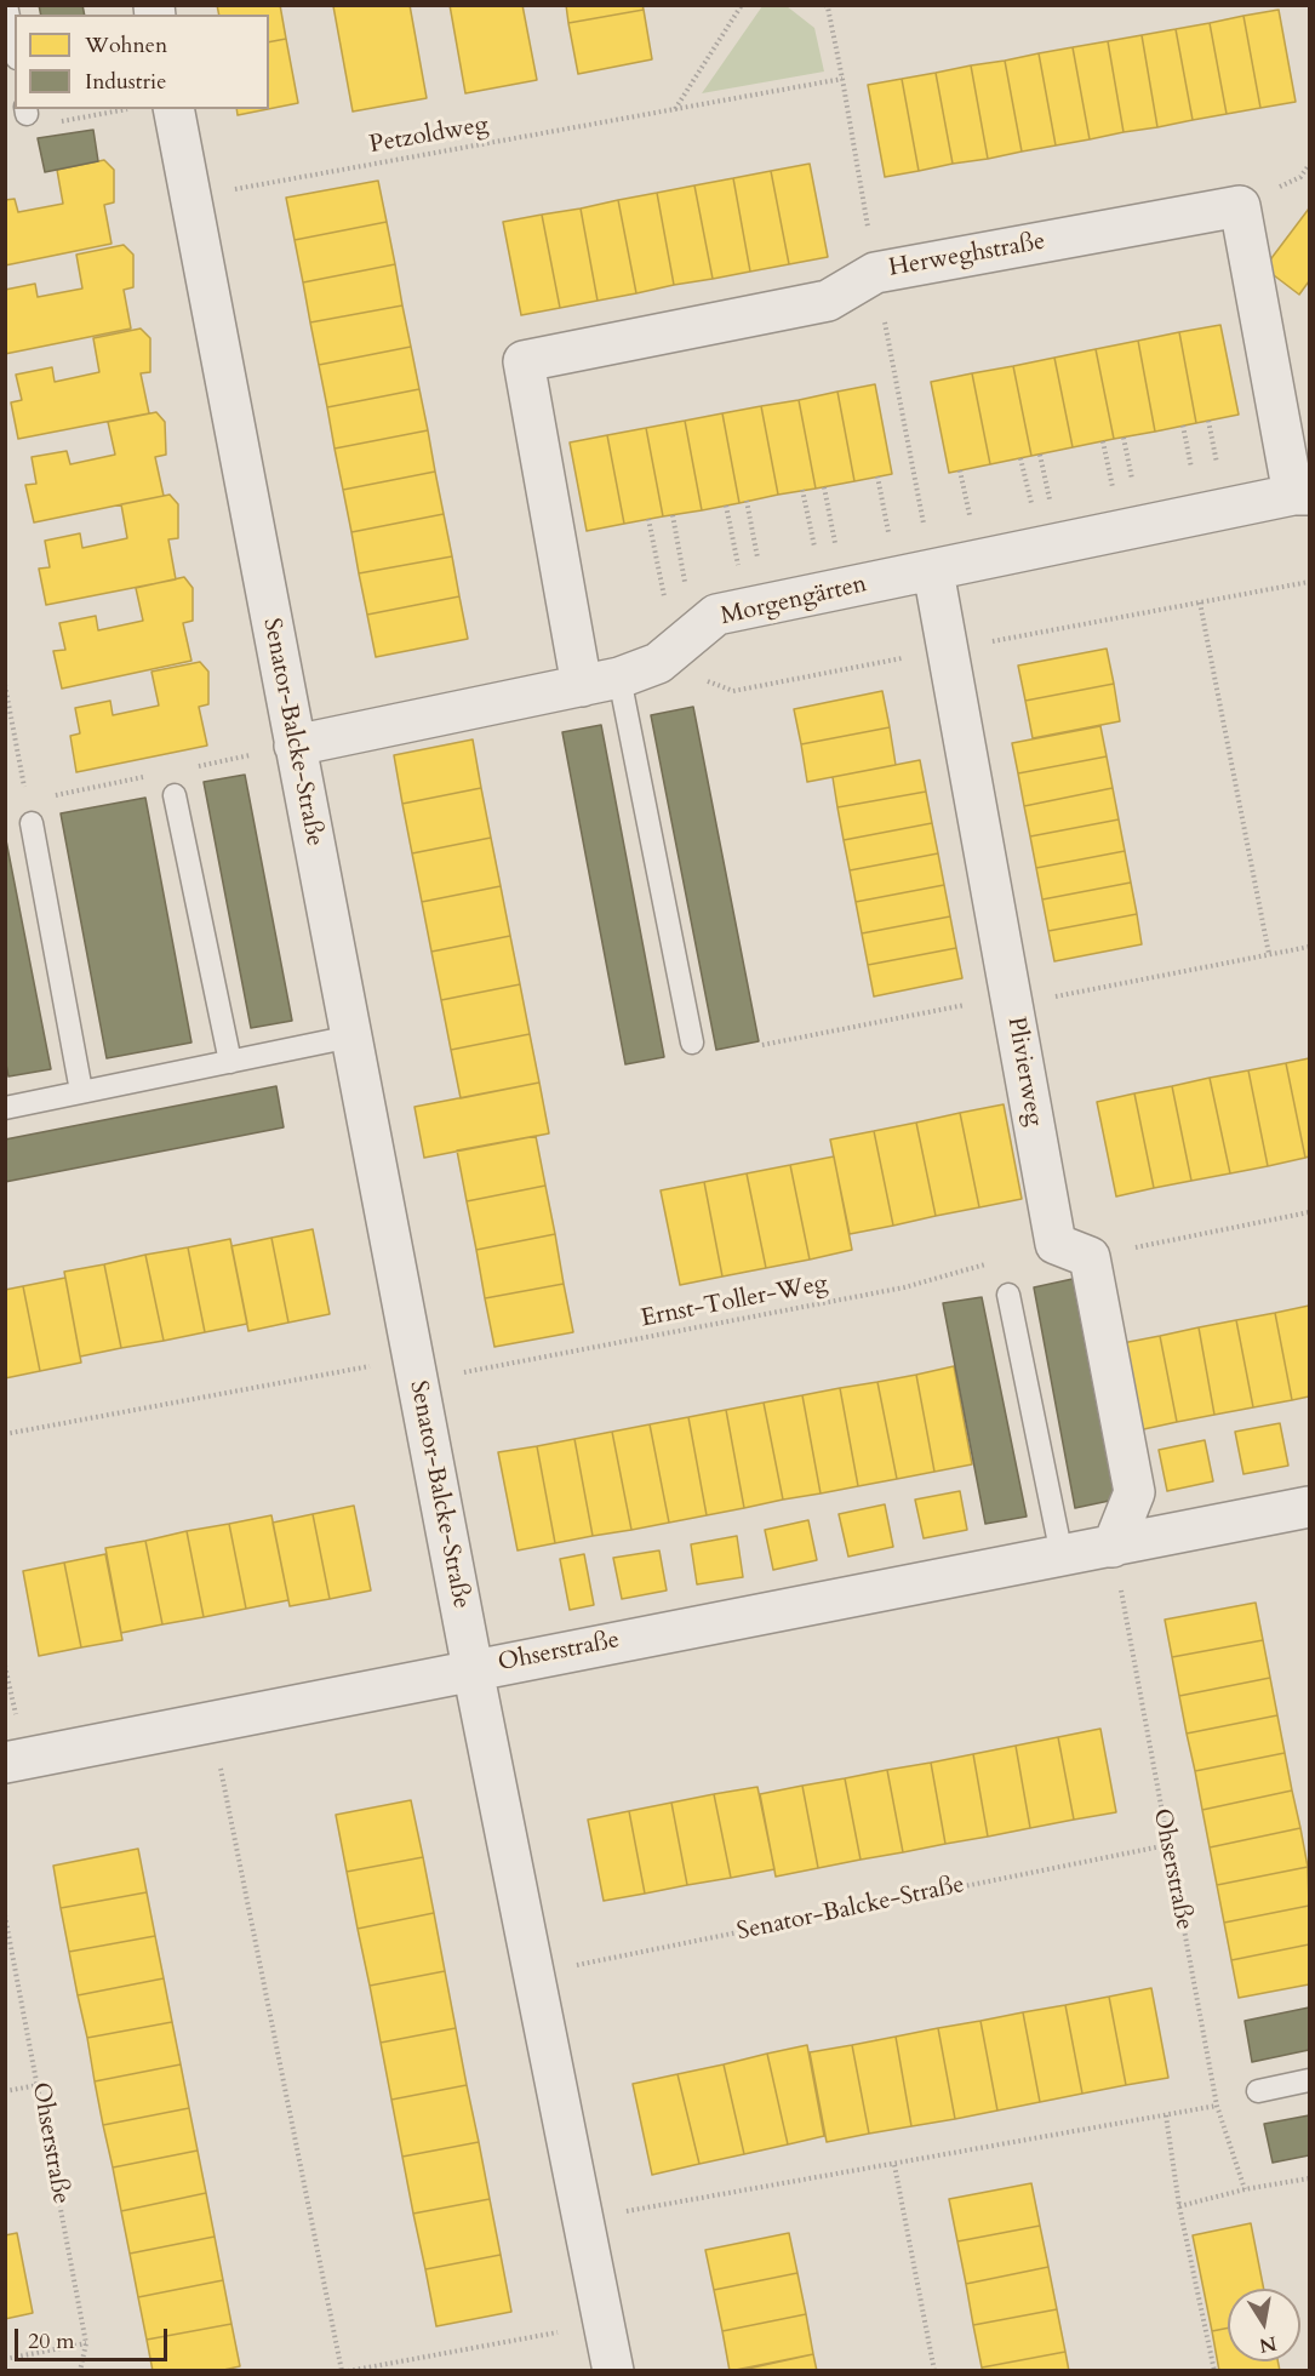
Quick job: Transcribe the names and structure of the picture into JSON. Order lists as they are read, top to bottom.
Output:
{
  "streets": {
    "street": [
      "Herweghstraße",
      "Morgengärten",
      "Senator-Balcke-Straße",
      "Plivierweg",
      "Ohserstraße"
    ],
    "path": ["Petzoldweg", "Ernst-Toller-Weg"]
  },
  "crossings": [
    ["Petzoldweg", "Senator-Balcke-Straße"],
    ["Herweghstraße", "Morgengärten"],
    ["Morgengärten", "Senator-Balcke-Straße"],
    ["Morgengärten", "Plivierweg"],
    ["Senator-Balcke-Straße", "Ernst-Toller-Weg"],
    ["Senator-Balcke-Straße", "Ohserstraße"]
  ],
  "legend": ["Wohnen", "Industrie"],
  "scale_bar": "20 m",
  "north": "bottom"
}
